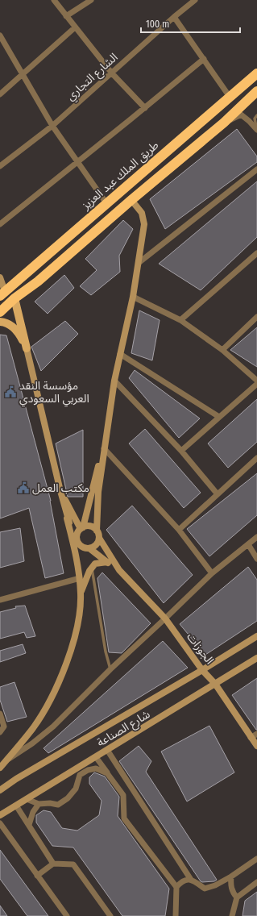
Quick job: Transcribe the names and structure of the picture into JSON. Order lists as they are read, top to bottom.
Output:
{
  "streets": {
    "highway": ["طريق الملك عبد العزيز"],
    "street": ["الشارع التجاري", "الجوزات", "شارع الصناعة"]
  },
  "crossings": [
    ["الجوزات", "شارع الصناعة"]
  ],
  "places": {
    "public building": ["مؤسسة النقد العربي السعودي", "مكتب العمل"]
  },
  "scale_bar": "100 m"
}
